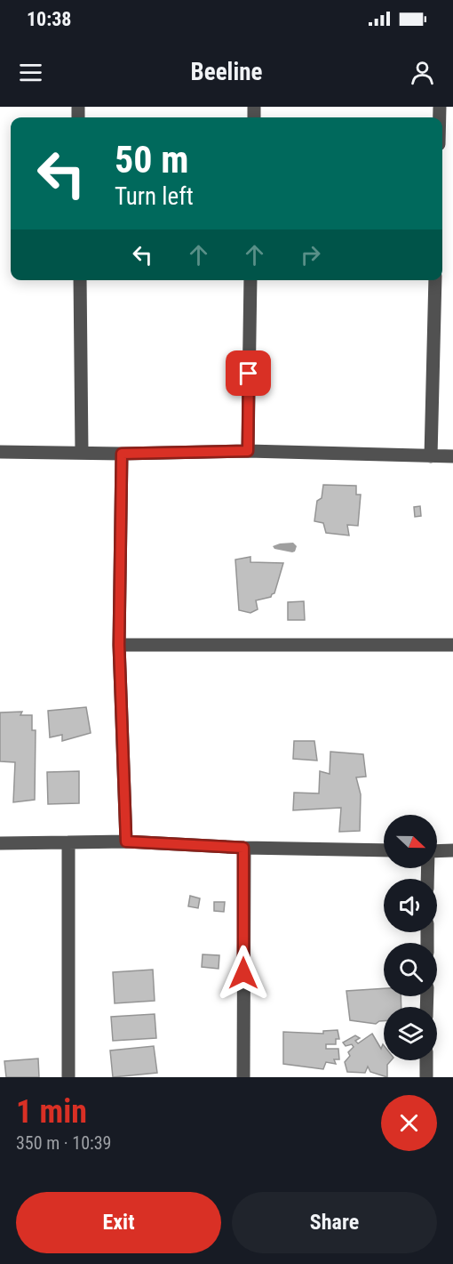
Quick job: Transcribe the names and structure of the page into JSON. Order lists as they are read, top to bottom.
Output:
{
  "north": "right",
  "page": {
    "status": "10:38",
    "header": "Beeline",
    "turn": ["50 m", "Turn left"],
    "heading": ["1 min", "350 m · 10:39"],
    "buttons": ["Exit", "Share"]
  }
}
